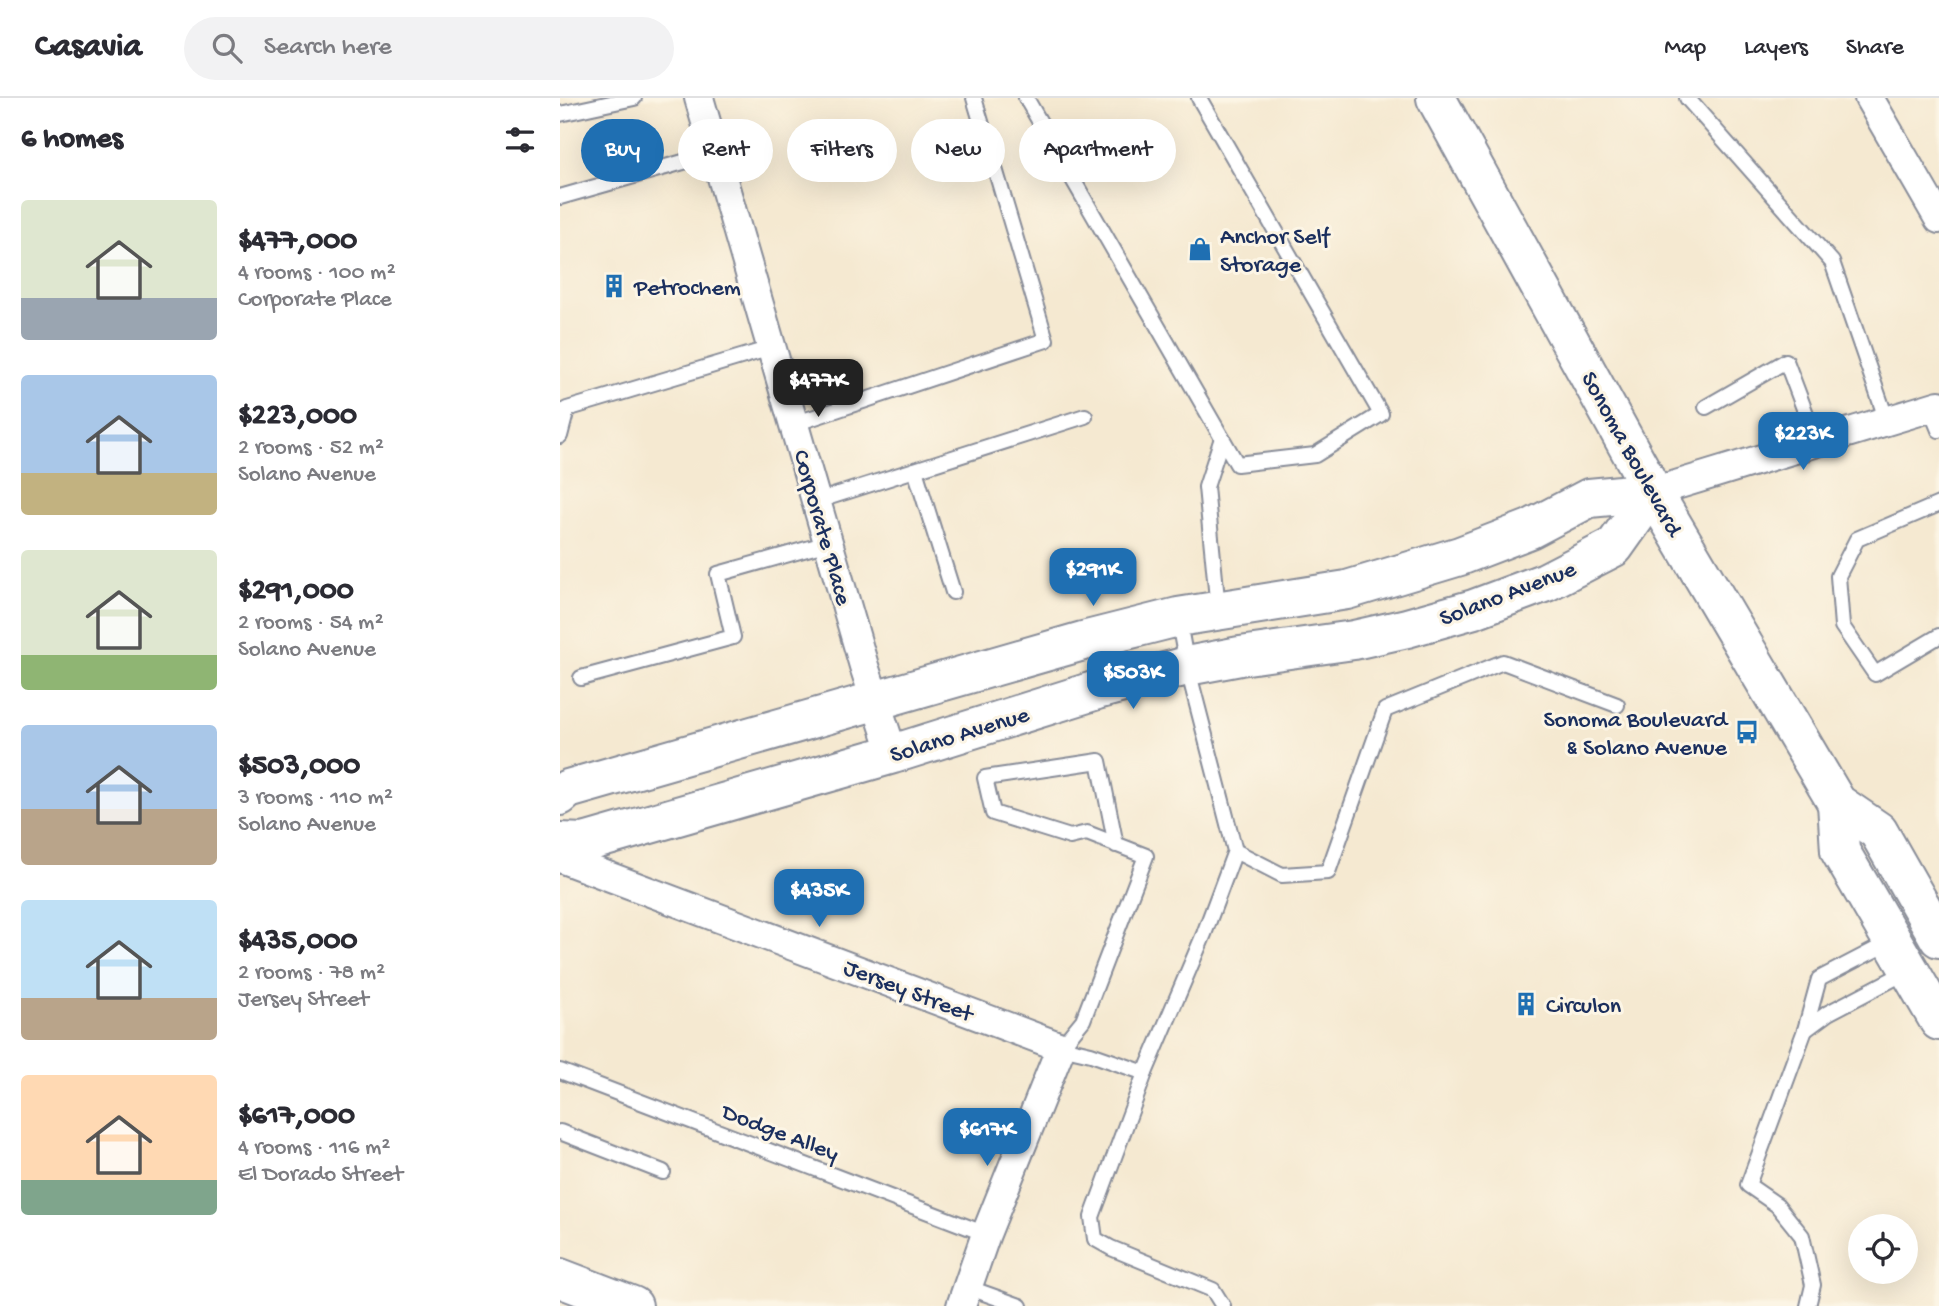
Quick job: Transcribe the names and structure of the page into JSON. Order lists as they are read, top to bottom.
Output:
{
  "streets": {
    "main road": ["Sonoma Boulevard", "Solano Avenue"],
    "street": ["Corporate Place", "Jersey Street"],
    "lane": ["Dodge Alley"]
  },
  "crossings": [
    ["Sonoma Boulevard", "Solano Avenue"],
    ["Corporate Place", "Solano Avenue"]
  ],
  "places": {
    "shop": ["Anchor Self Storage"],
    "building": ["Petrochem", "Circulon"],
    "bus stop": ["Sonoma Boulevard & Solano Avenue"]
  },
  "page": {
    "header": "Casavia",
    "search": "Search here",
    "nav": ["Map", "Layers", "Share"],
    "heading": "6 homes",
    "chip": [
      "Buy",
      "Rent",
      "Filters",
      "New",
      "Apartment"
    ],
    "list": [
      {
        "name": "$477,000",
        "note": "4 rooms · 100 m² · Corporate Place"
      },
      {
        "name": "$223,000",
        "note": "2 rooms · 52 m² · Solano Avenue"
      },
      {
        "name": "$291,000",
        "note": "2 rooms · 54 m² · Solano Avenue"
      },
      {
        "name": "$503,000",
        "note": "3 rooms · 110 m² · Solano Avenue"
      },
      {
        "name": "$435,000",
        "note": "2 rooms · 78 m² · Jersey Street"
      },
      {
        "name": "$617,000",
        "note": "4 rooms · 116 m² · El Dorado Street"
      }
    ],
    "price": [
      "$477K",
      "$223K",
      "$291K",
      "$503K",
      "$435K",
      "$617K"
    ]
  }
}
